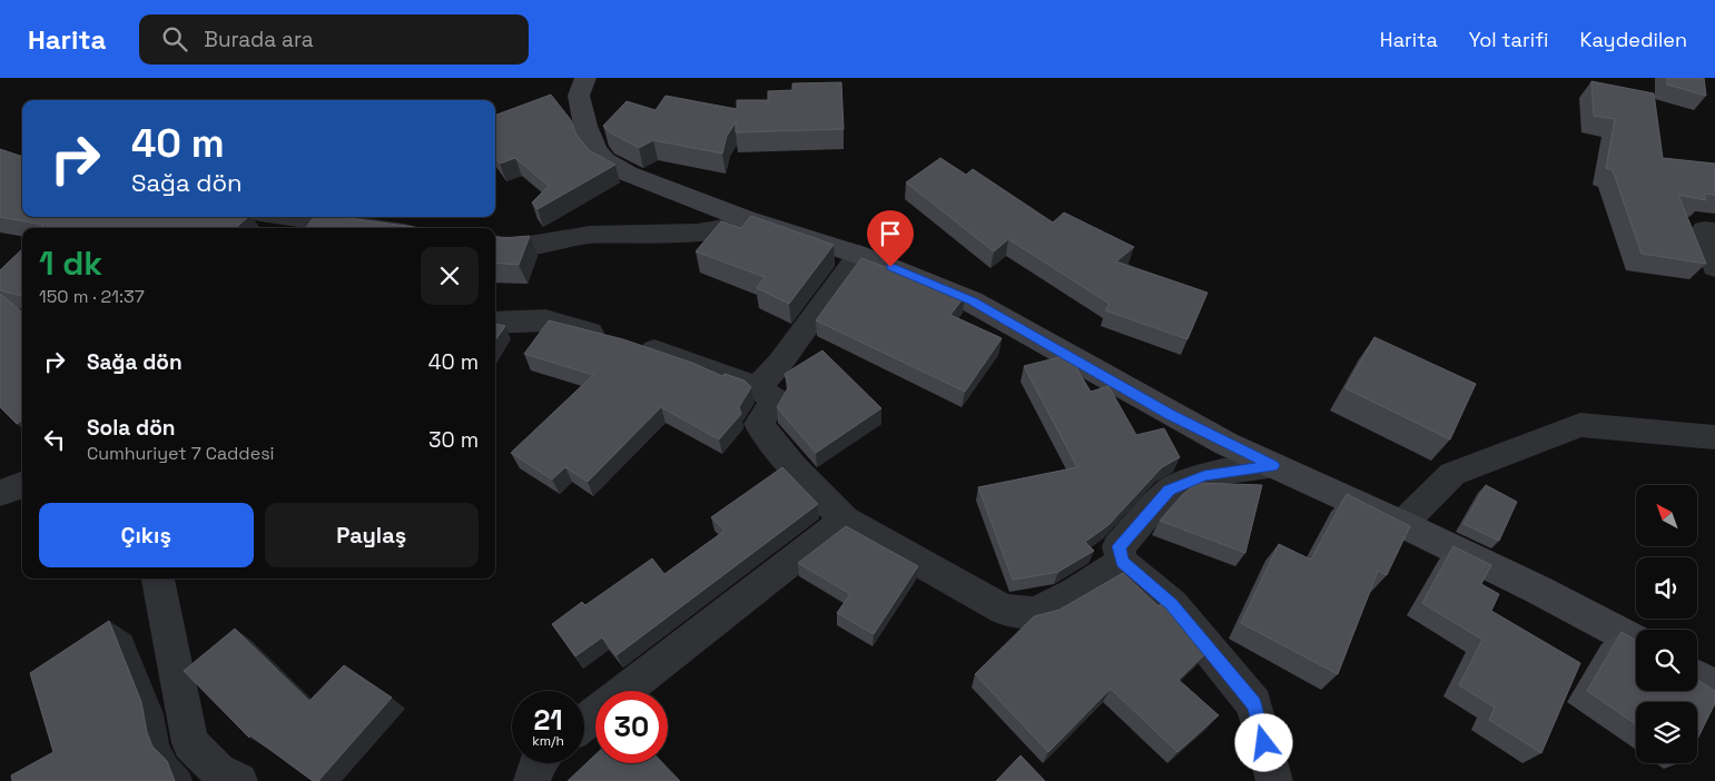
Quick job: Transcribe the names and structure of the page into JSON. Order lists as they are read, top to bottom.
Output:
{
  "north": "top left",
  "page": {
    "header": "Harita",
    "search": "Burada ara",
    "nav": ["Harita", "Yol tarifi", "Kaydedilen"],
    "turn": ["40 m", "Sağa dön"],
    "heading": ["1 dk", "150 m · 21:37"],
    "list": [
      {
        "name": "Sağa dön",
        "value": "40 m"
      },
      {
        "name": "Sola dön",
        "note": "Cumhuriyet 7 Caddesi",
        "value": "30 m"
      }
    ],
    "buttons": ["Çıkış", "Paylaş"],
    "speed": "21 km/h",
    "limit": "30"
  }
}
